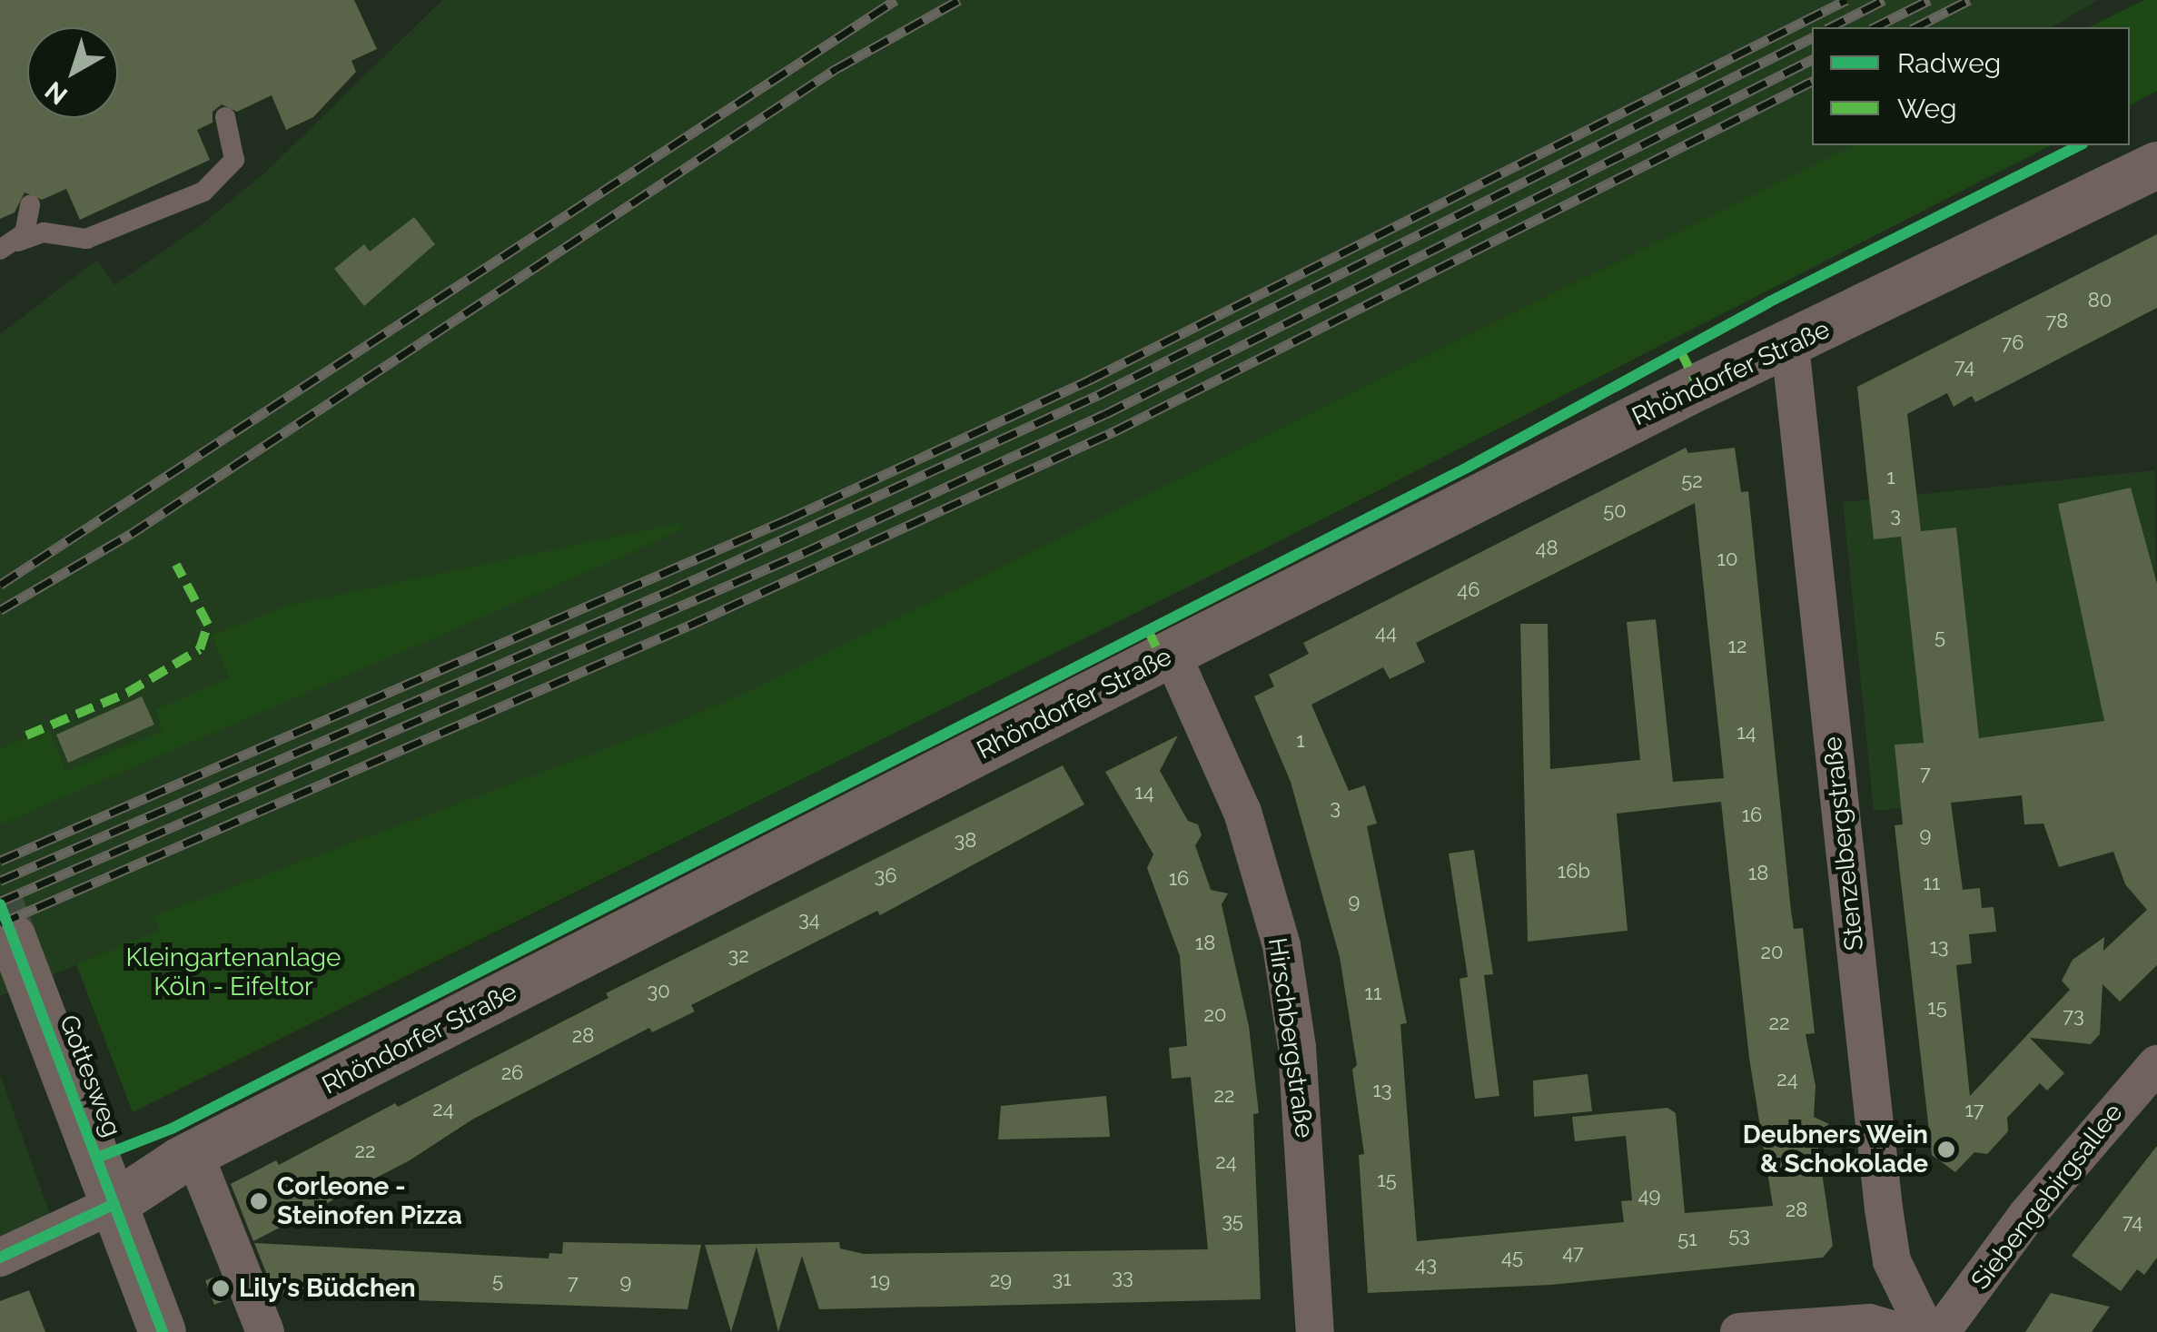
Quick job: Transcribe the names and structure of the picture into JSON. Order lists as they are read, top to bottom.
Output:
{
  "streets": {
    "street": [
      "Rhöndorfer Straße",
      "Stenzelbergstraße",
      "Hirschbergstraße",
      "Gottesweg",
      "Siebengebirgsallee"
    ]
  },
  "crossings": [
    ["Rhöndorfer Straße", "Stenzelbergstraße"],
    ["Rhöndorfer Straße", "Hirschbergstraße"],
    ["Rhöndorfer Straße", "Gottesweg"]
  ],
  "parks": ["Kleingartenanlage Köln - Eifeltor"],
  "places": ["Deubners Wein & Schokolade", "Corleone - Steinofen Pizza", "Lily's Büdchen"],
  "house_numbers": [
    "80",
    "78",
    "76",
    "74",
    "1",
    "52",
    "50",
    "3",
    "48",
    "10",
    "46",
    "44",
    "5",
    "12",
    "14",
    "1",
    "7",
    "14",
    "3",
    "16",
    "9",
    "38",
    "16b",
    "18",
    "36",
    "16",
    "11",
    "9",
    "34",
    "18",
    "13",
    "20",
    "32",
    "30",
    "11",
    "15",
    "20",
    "73",
    "22",
    "28",
    "26",
    "24",
    "13",
    "22",
    "24",
    "17",
    "22",
    "24",
    "15",
    "49",
    "28",
    "35",
    "74",
    "53",
    "51",
    "47",
    "45",
    "43",
    "33",
    "31",
    "29",
    "5",
    "19",
    "9",
    "7"
  ],
  "legend": ["Radweg", "Weg"],
  "north": "bottom left"
}
